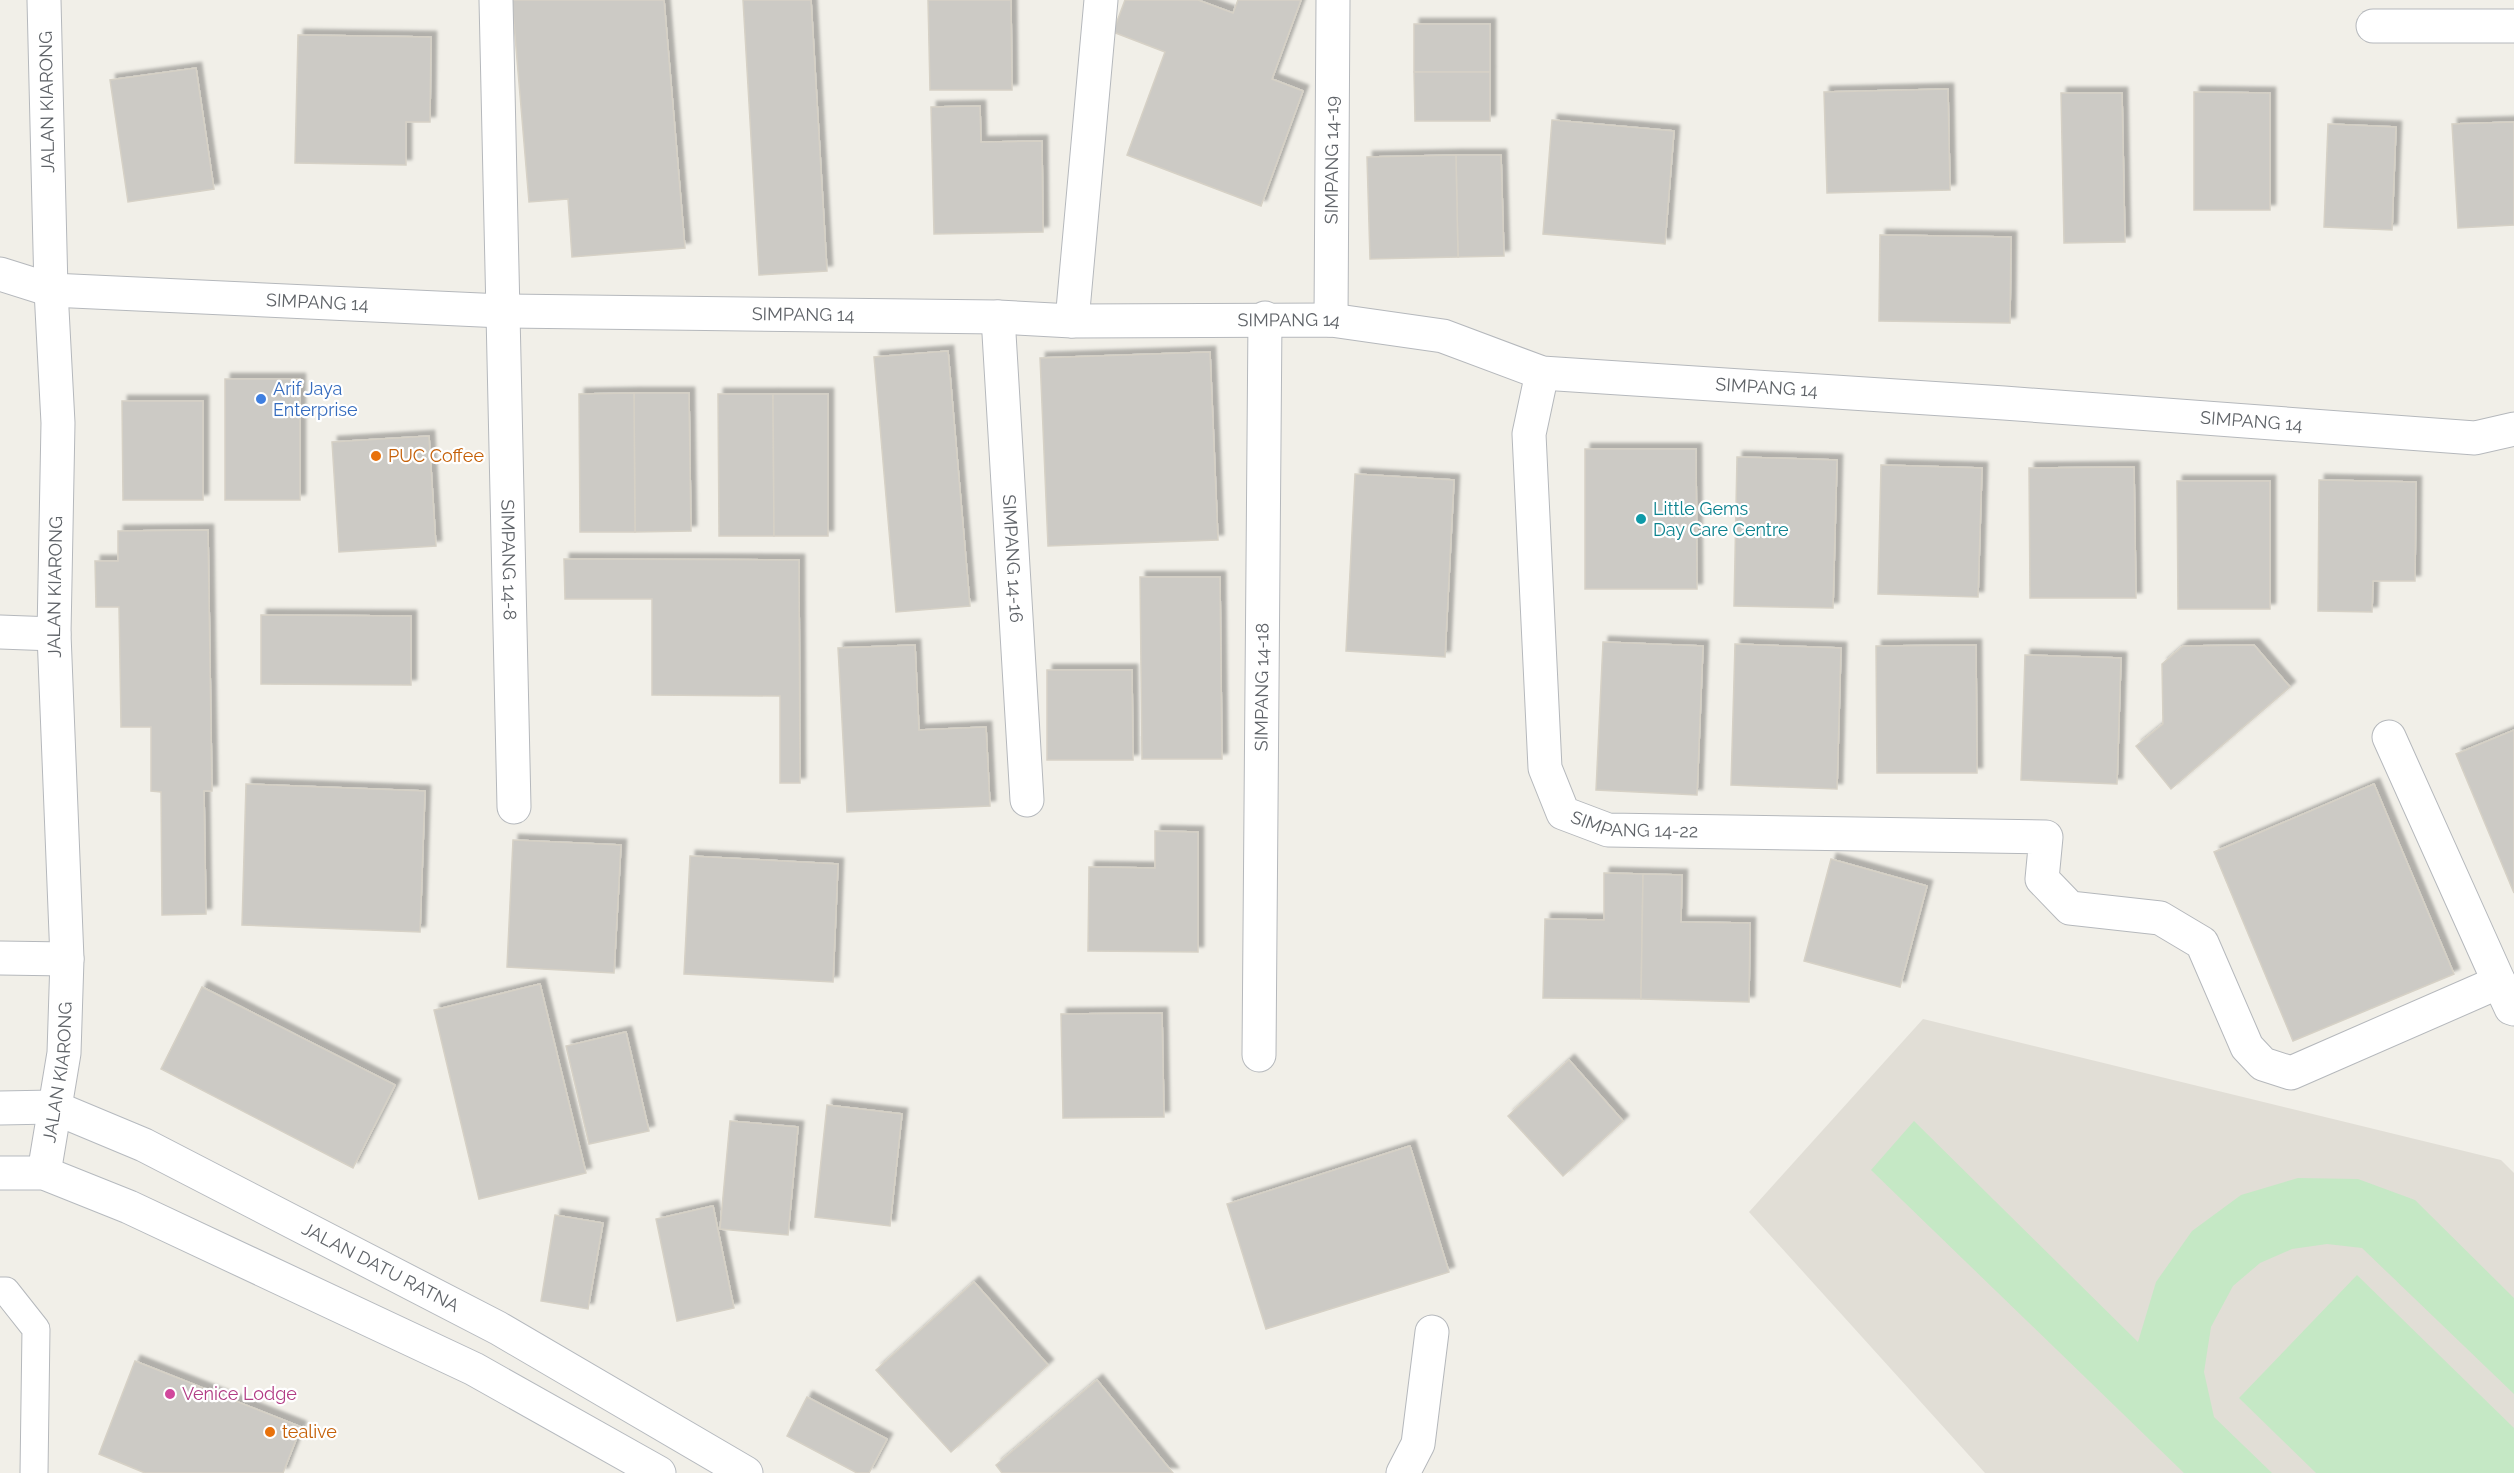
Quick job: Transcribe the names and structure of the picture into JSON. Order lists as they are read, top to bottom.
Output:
{
  "streets": {
    "street": [
      "JALAN KIARONG",
      "SIMPANG 14-19",
      "SIMPANG 14",
      "SIMPANG 14-8",
      "SIMPANG 14-16",
      "SIMPANG 14-18",
      "SIMPANG 14-22",
      "JALAN DATU RATNA"
    ]
  },
  "crossings": [
    ["JALAN KIARONG", "SIMPANG 14"],
    ["JALAN KIARONG", "JALAN DATU RATNA"],
    ["SIMPANG 14-19", "SIMPANG 14"],
    ["SIMPANG 14", "SIMPANG 14-8"],
    ["SIMPANG 14", "SIMPANG 14-16"],
    ["SIMPANG 14", "SIMPANG 14-18"],
    ["SIMPANG 14", "SIMPANG 14-22"]
  ],
  "places": [
    "Arif Jaya Enterprise",
    "PUC Coffee",
    "Little Gems Day Care Centre",
    "Venice Lodge",
    "tealive"
  ]
}
